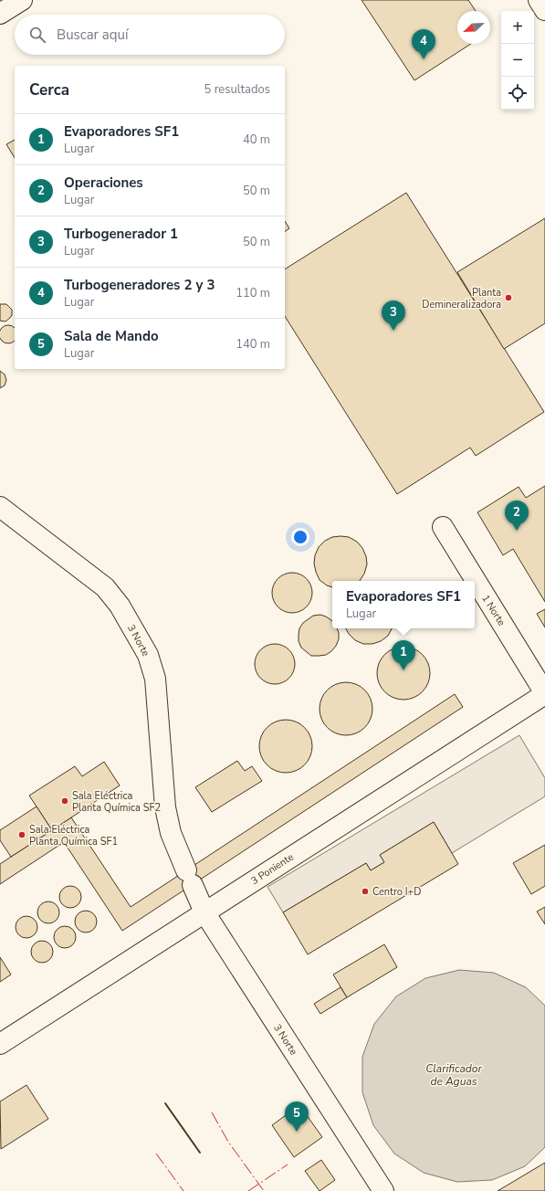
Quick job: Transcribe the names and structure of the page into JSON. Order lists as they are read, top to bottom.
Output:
{
  "streets": {
    "lane": ["1 Norte", "3 Norte", "3 Poniente"]
  },
  "crossings": [
    ["1 Norte", "3 Poniente"],
    ["3 Norte", "3 Poniente"]
  ],
  "water": ["Clarificador de Aguas"],
  "places": [
    "Planta Demineralizadora",
    "Sala Eléctrica Planta Química SF2",
    "Sala Eléctrica Planta Química SF1",
    "Centro I+D"
  ],
  "north": "bottom left",
  "page": {
    "map_buttons": ["+", "−"],
    "search": "Buscar aquí",
    "pins": [
      "4",
      "3",
      "2",
      "1",
      "5"
    ],
    "heading": ["Cerca", "5 resultados"],
    "list": [
      {
        "mark": "1",
        "name": "Evaporadores SF1",
        "note": "Lugar",
        "value": "40 m"
      },
      {
        "mark": "2",
        "name": "Operaciones",
        "note": "Lugar",
        "value": "50 m"
      },
      {
        "mark": "3",
        "name": "Turbogenerador 1",
        "note": "Lugar",
        "value": "50 m"
      },
      {
        "mark": "4",
        "name": "Turbogeneradores 2 y 3",
        "note": "Lugar",
        "value": "110 m"
      },
      {
        "mark": "5",
        "name": "Sala de Mando",
        "note": "Lugar",
        "value": "140 m"
      }
    ],
    "popup": ["Evaporadores SF1", "Lugar"]
  }
}
